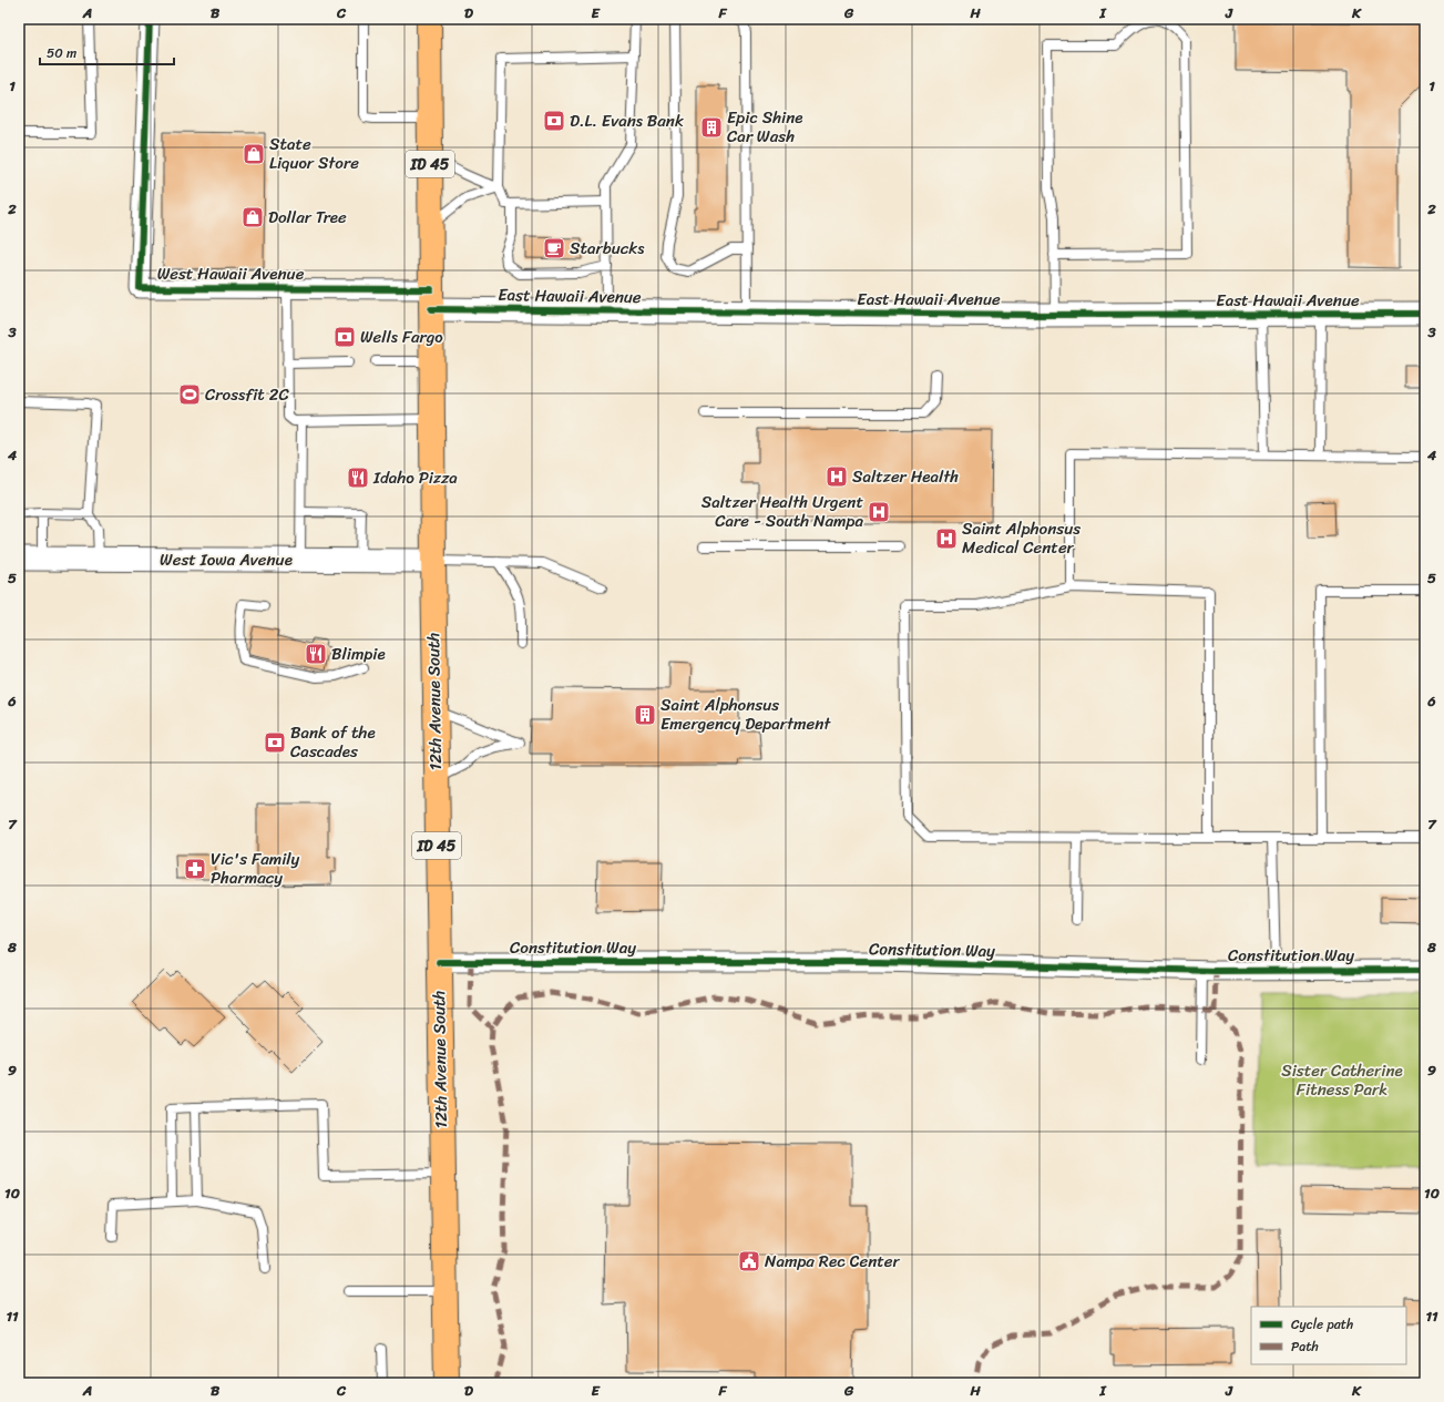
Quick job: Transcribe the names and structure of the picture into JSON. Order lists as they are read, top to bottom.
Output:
{
  "streets": {
    "main road": ["ID 45", "12th Avenue South"],
    "street": [
      "West Hawaii Avenue",
      "East Hawaii Avenue",
      "West Iowa Avenue",
      "Constitution Way"
    ]
  },
  "crossings": [
    ["West Hawaii Avenue", "East Hawaii Avenue"],
    ["West Hawaii Avenue", "12th Avenue South"],
    ["East Hawaii Avenue", "12th Avenue South"],
    ["West Iowa Avenue", "12th Avenue South"],
    ["12th Avenue South", "Constitution Way"]
  ],
  "parks": ["Sister Catherine Fitness Park"],
  "places": {
    "bank": ["D.L. Evans Bank", "Wells Fargo", "Bank of the Cascades"],
    "building": ["Epic Shine Car Wash", "Saint Alphonsus Emergency Department"],
    "shop": ["State Liquor Store", "Dollar Tree"],
    "cafe": ["Starbucks"],
    "sports": ["Crossfit 2C"],
    "hospital": ["Saltzer Health", "Saltzer Health Urgent Care - South Nampa", "Saint Alphonsus Medical Center"],
    "restaurant": ["Idaho Pizza", "Blimpie"],
    "pharmacy": ["Vic's Family Pharmacy"],
    "public building": ["Nampa Rec Center"]
  },
  "legend": ["Cycle path", "Path"],
  "scale_bar": "50 m",
  "grid": {
    "columns": [
      "A",
      "B",
      "C",
      "D",
      "E",
      "F",
      "G",
      "H",
      "I",
      "J",
      "K"
    ],
    "rows": [
      "1",
      "2",
      "3",
      "4",
      "5",
      "6",
      "7",
      "8",
      "9",
      "10",
      "11"
    ]
  }
}
